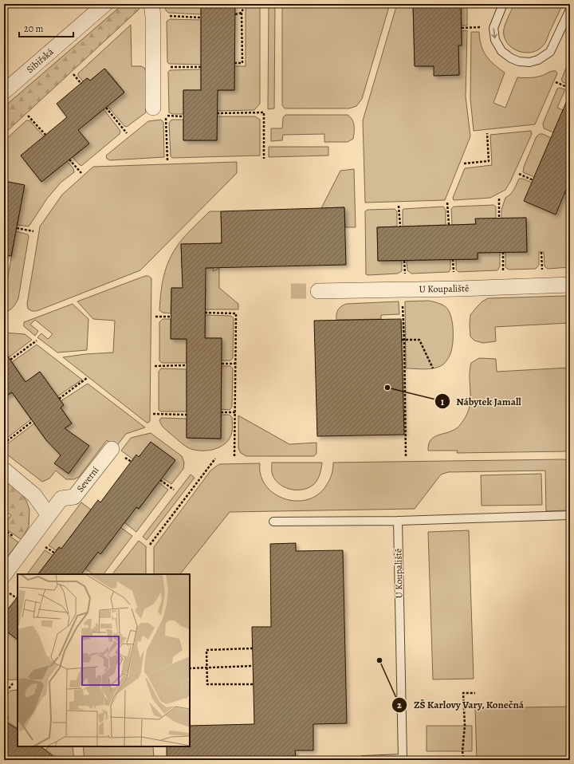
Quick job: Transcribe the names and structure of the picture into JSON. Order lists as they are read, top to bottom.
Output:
{
  "streets": {
    "street": ["Sibiřská", "U Koupaliště", "Severní"]
  },
  "places": ["Nábytek Jamall", "ZŠ Karlovy Vary, Konečná"],
  "scale_bar": "20 m"
}
